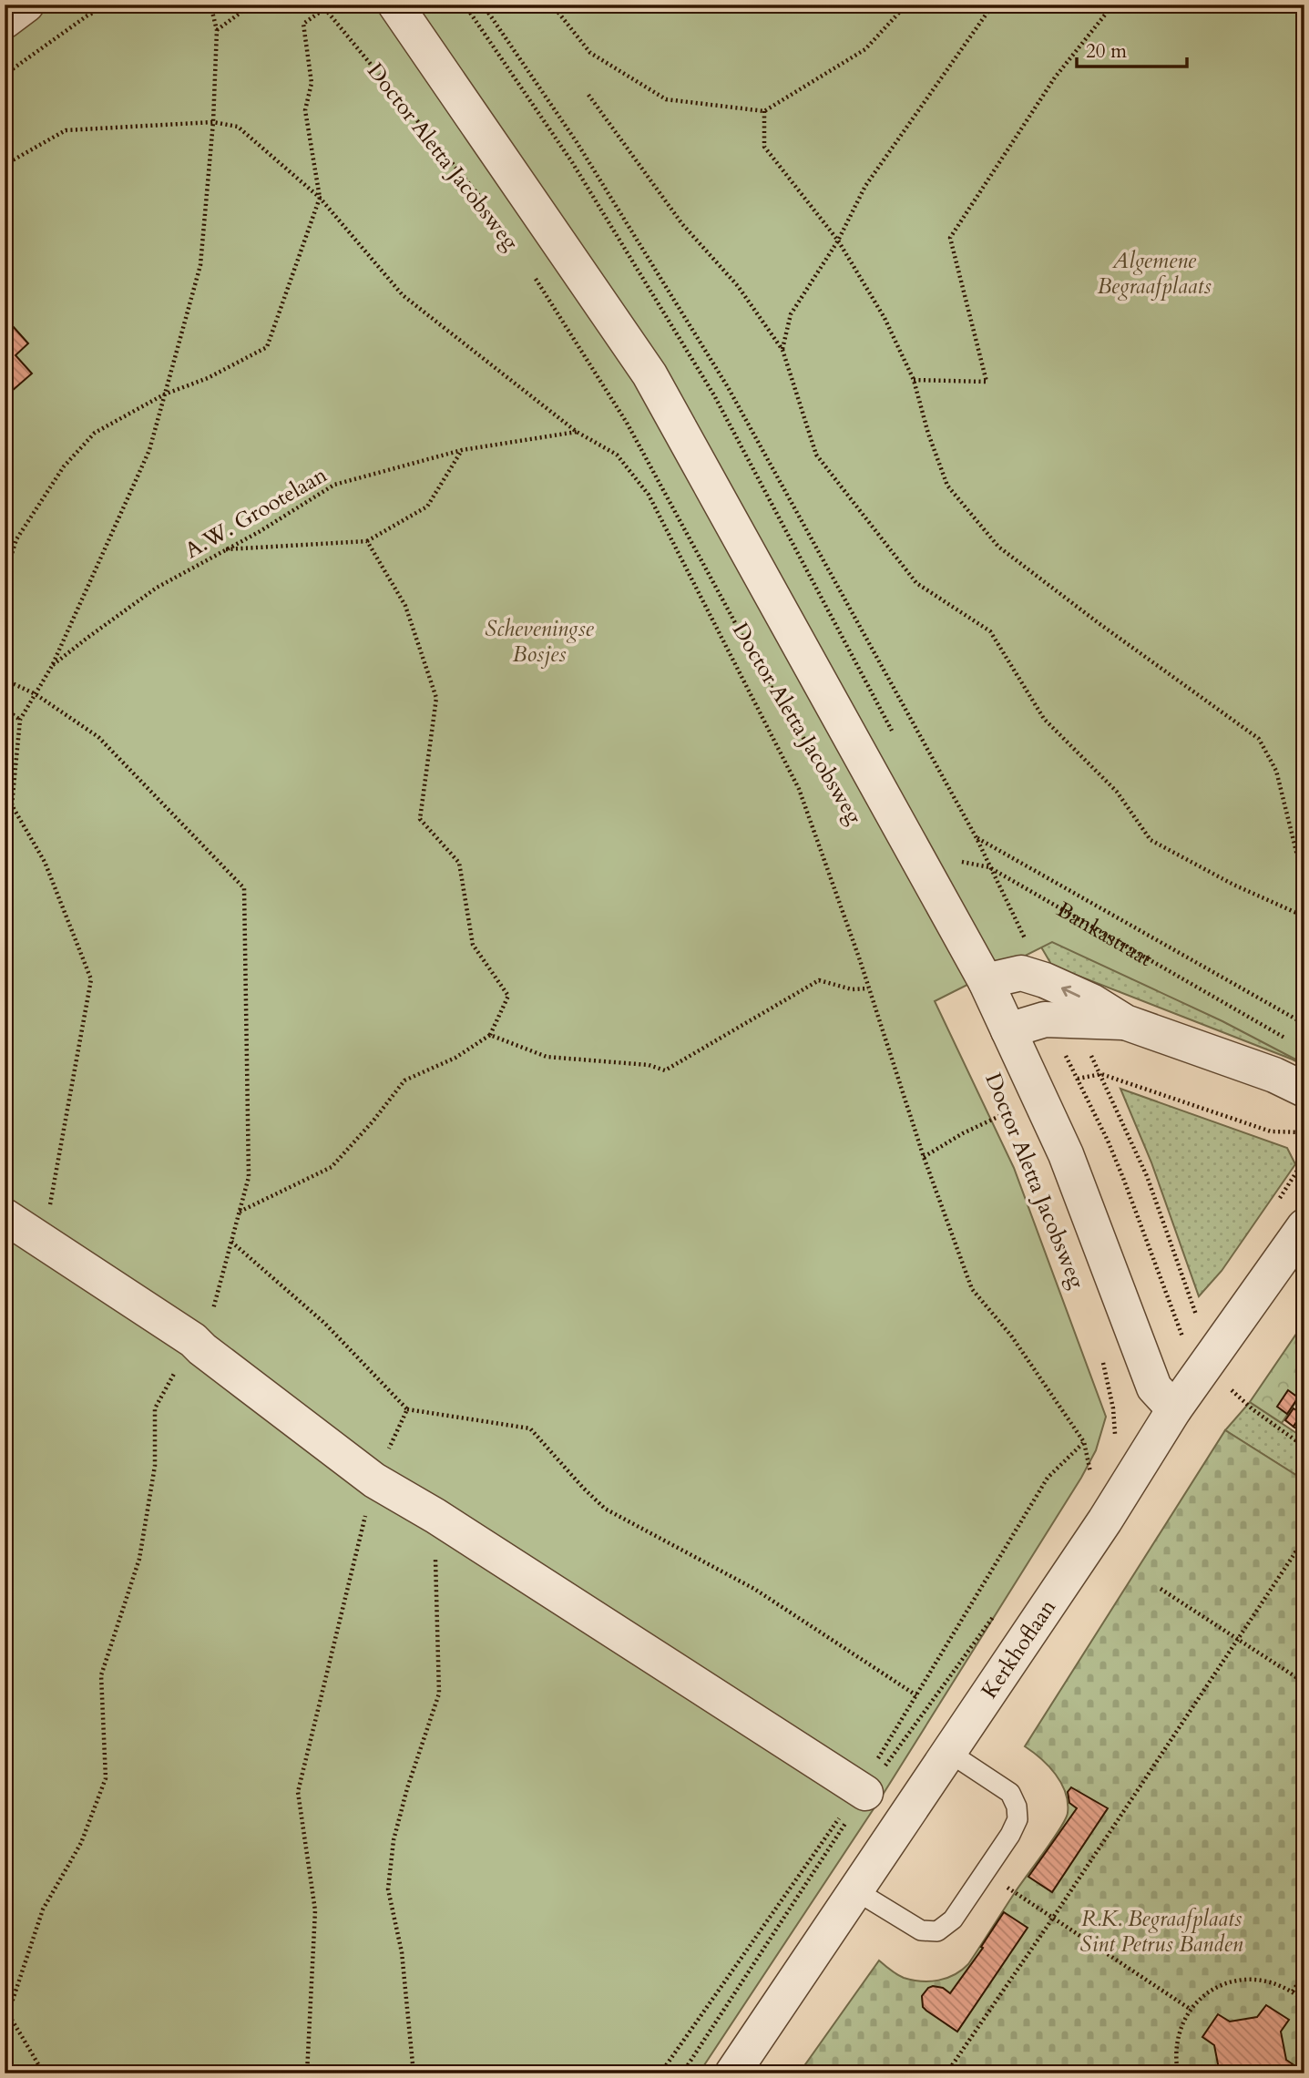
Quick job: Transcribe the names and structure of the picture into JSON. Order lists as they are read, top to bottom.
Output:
{
  "streets": {
    "street": ["Doctor Aletta Jacobsweg", "Kerkhoflaan"],
    "path": ["A.W. Grootelaan", "Bankastraat"]
  },
  "crossings": [
    ["Doctor Aletta Jacobsweg", "Bankastraat"],
    ["Doctor Aletta Jacobsweg", "Kerkhoflaan"]
  ],
  "parks": ["Algemene Begraafplaats", "Scheveningse Bosjes", "R.K. Begraafplaats Sint Petrus Banden"],
  "scale_bar": "20 m"
}
